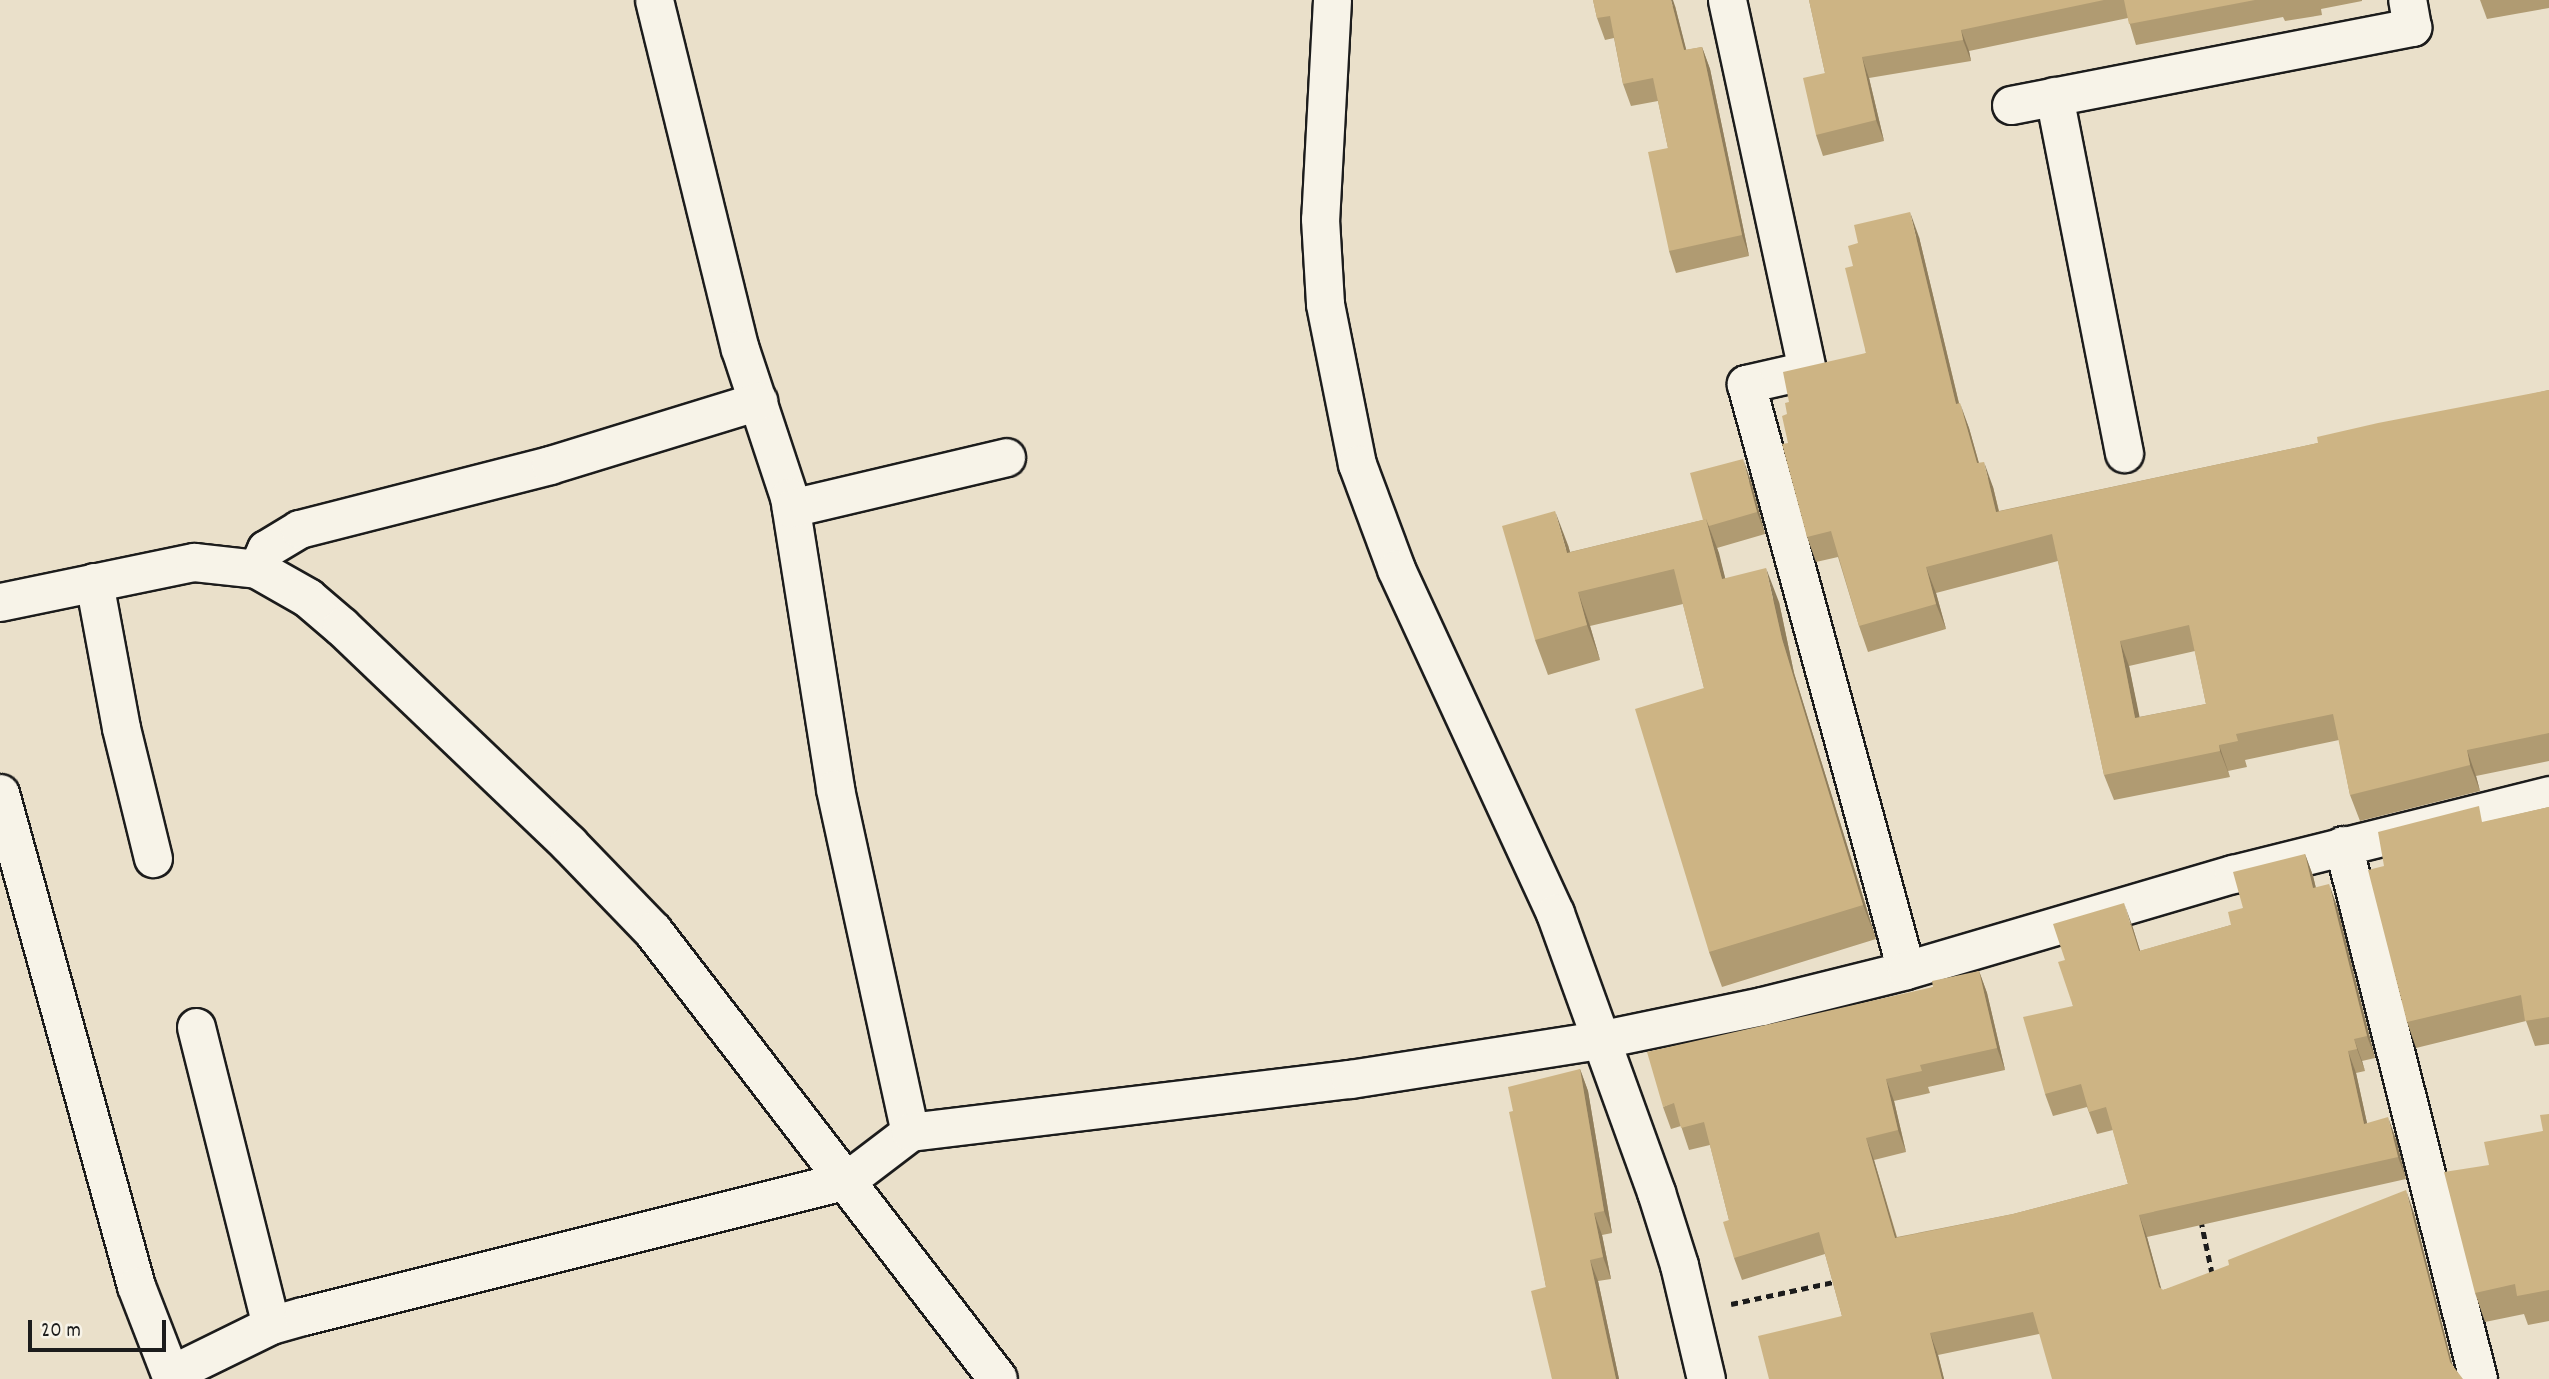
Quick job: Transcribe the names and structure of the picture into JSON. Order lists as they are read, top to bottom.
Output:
{
  "scale_bar": "20 m"
}
